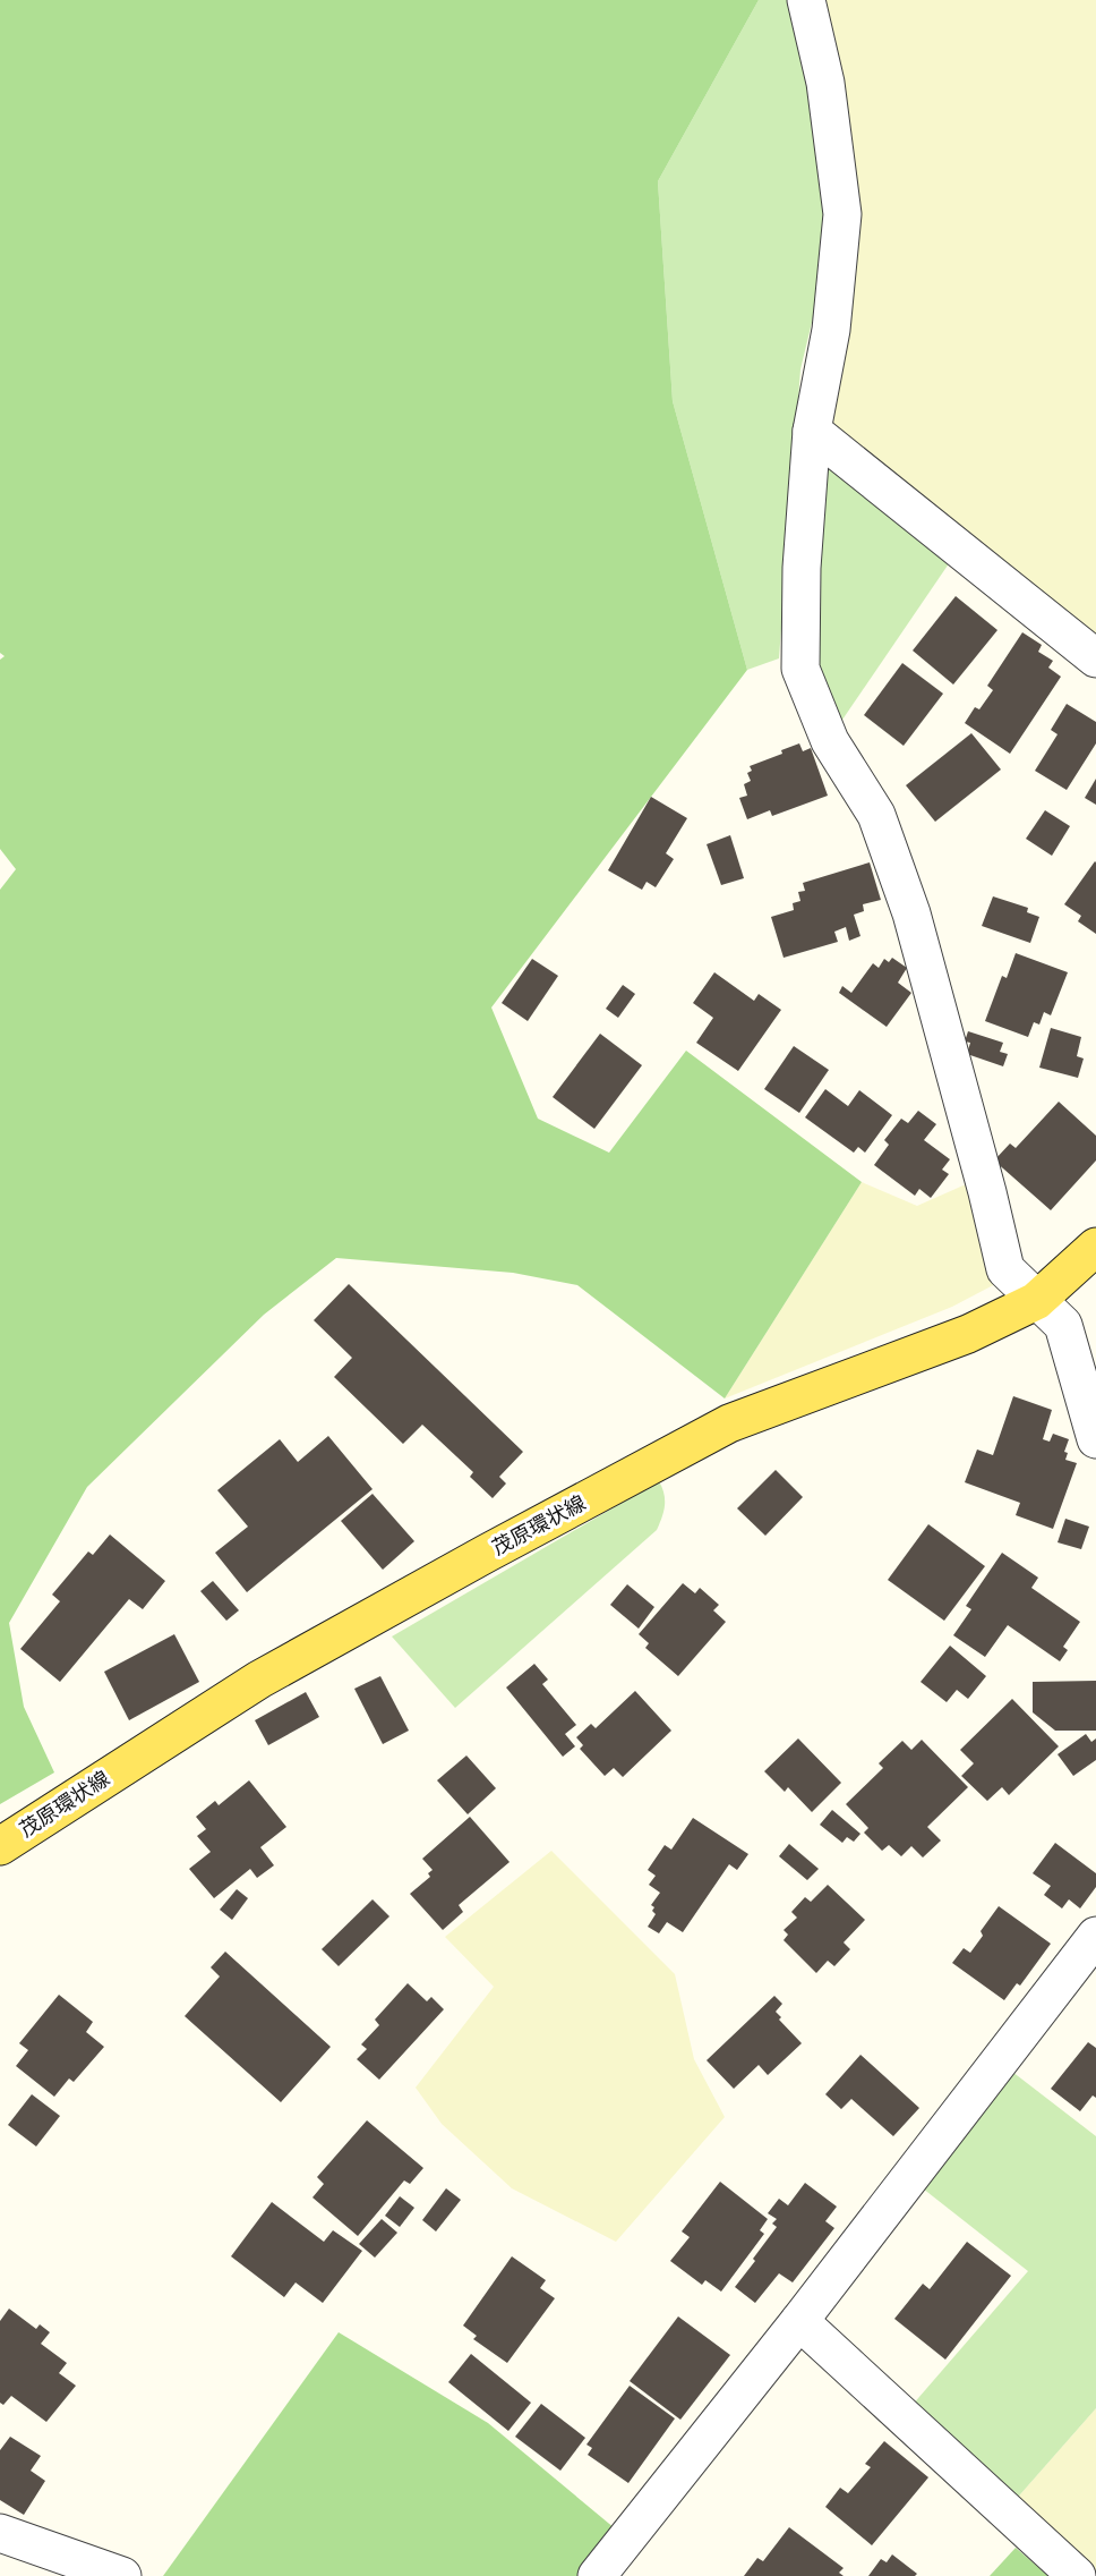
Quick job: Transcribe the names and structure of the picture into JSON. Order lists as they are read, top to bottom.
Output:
{
  "streets": {
    "main road": ["茂原環状線"]
  }
}
